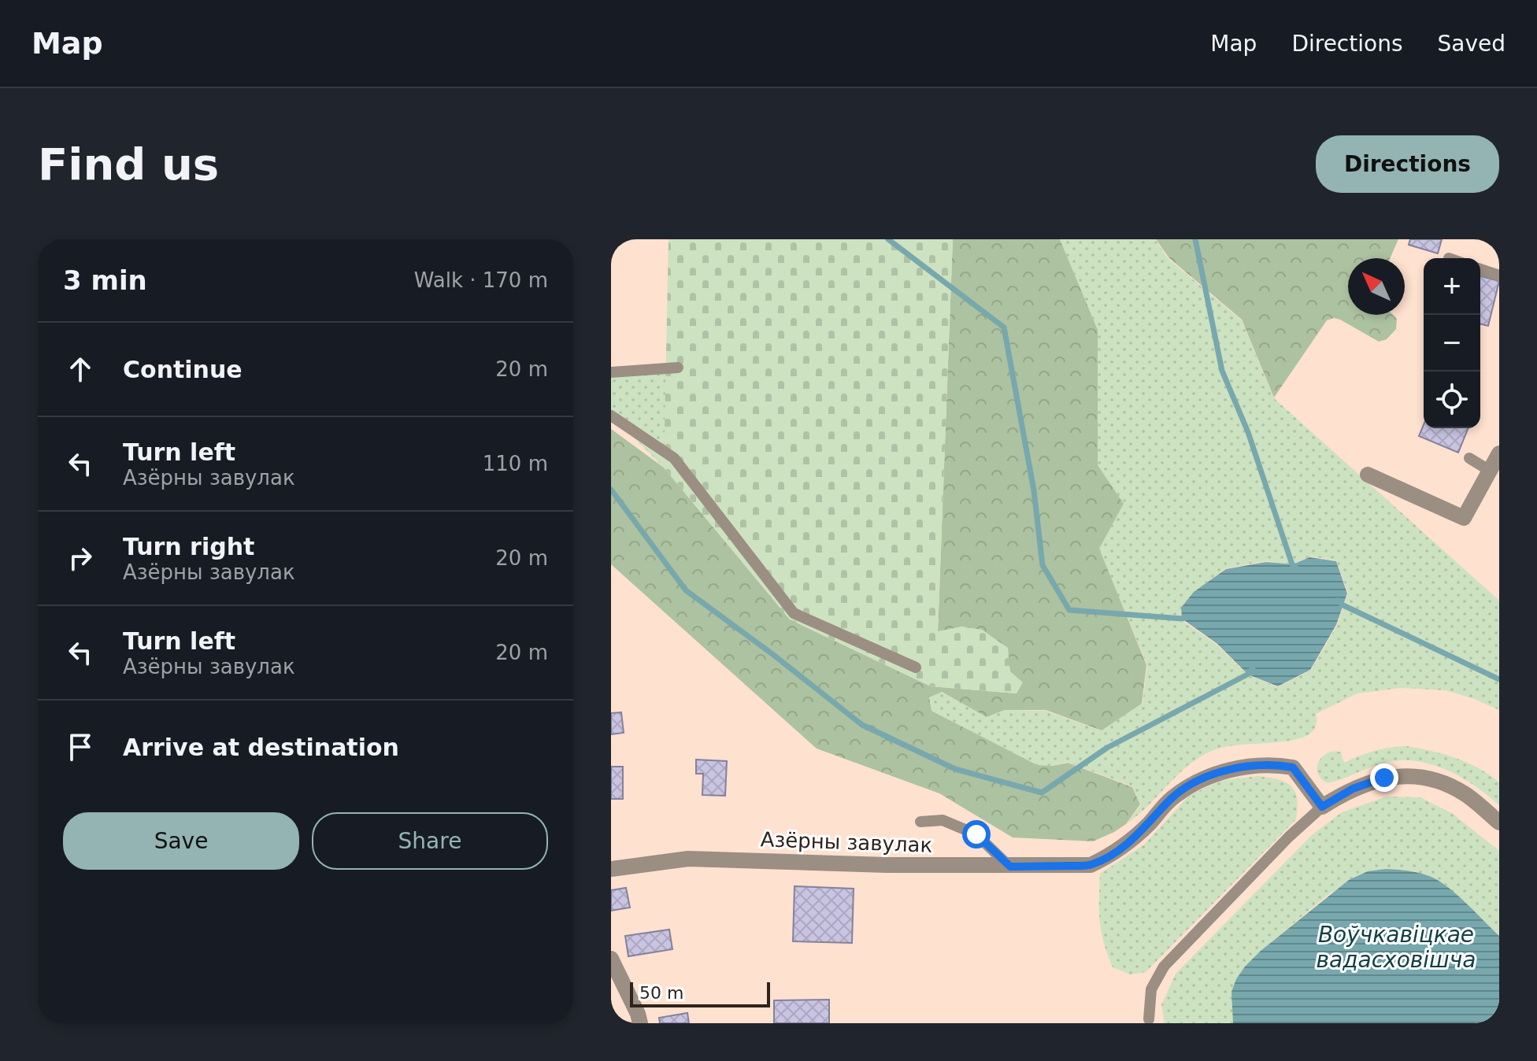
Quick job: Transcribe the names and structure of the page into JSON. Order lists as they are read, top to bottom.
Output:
{
  "streets": {
    "street": ["Азёрны завулак"]
  },
  "water": ["Воўчкавіцкае вадасховішча"],
  "scale_bar": "50 m",
  "north": "top left",
  "page": {
    "header": "Map",
    "nav": ["Map", "Directions", "Saved"],
    "buttons": [
      "Directions",
      ["Save", "Share"]
    ],
    "title": "Find us",
    "heading": ["3 min", "Walk · 170 m"],
    "map_buttons": ["+", "−"],
    "list": [
      ["Continue", "20 m"],
      ["Turn left", "Азёрны завулак", "110 m"],
      ["Turn right", "Азёрны завулак", "20 m"],
      ["Turn left", "Азёрны завулак", "20 m"],
      "Arrive at destination"
    ],
    "scale": "50 m"
  }
}
